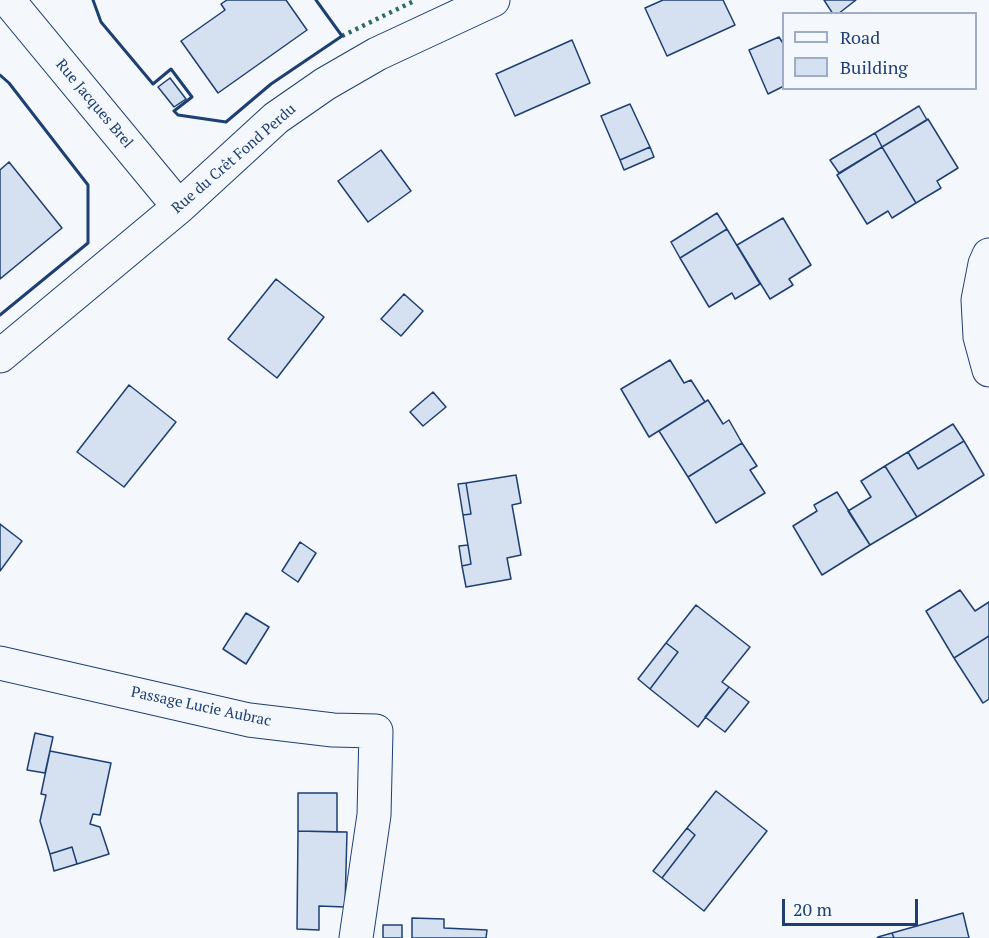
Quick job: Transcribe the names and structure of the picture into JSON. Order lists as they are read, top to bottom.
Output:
{
  "streets": {
    "street": ["Rue Jacques Brel", "Rue du Crêt Fond Perdu", "Passage Lucie Aubrac"]
  },
  "crossings": [
    ["Rue Jacques Brel", "Rue du Crêt Fond Perdu"]
  ],
  "legend": ["Road", "Building"],
  "scale_bar": "20 m"
}
